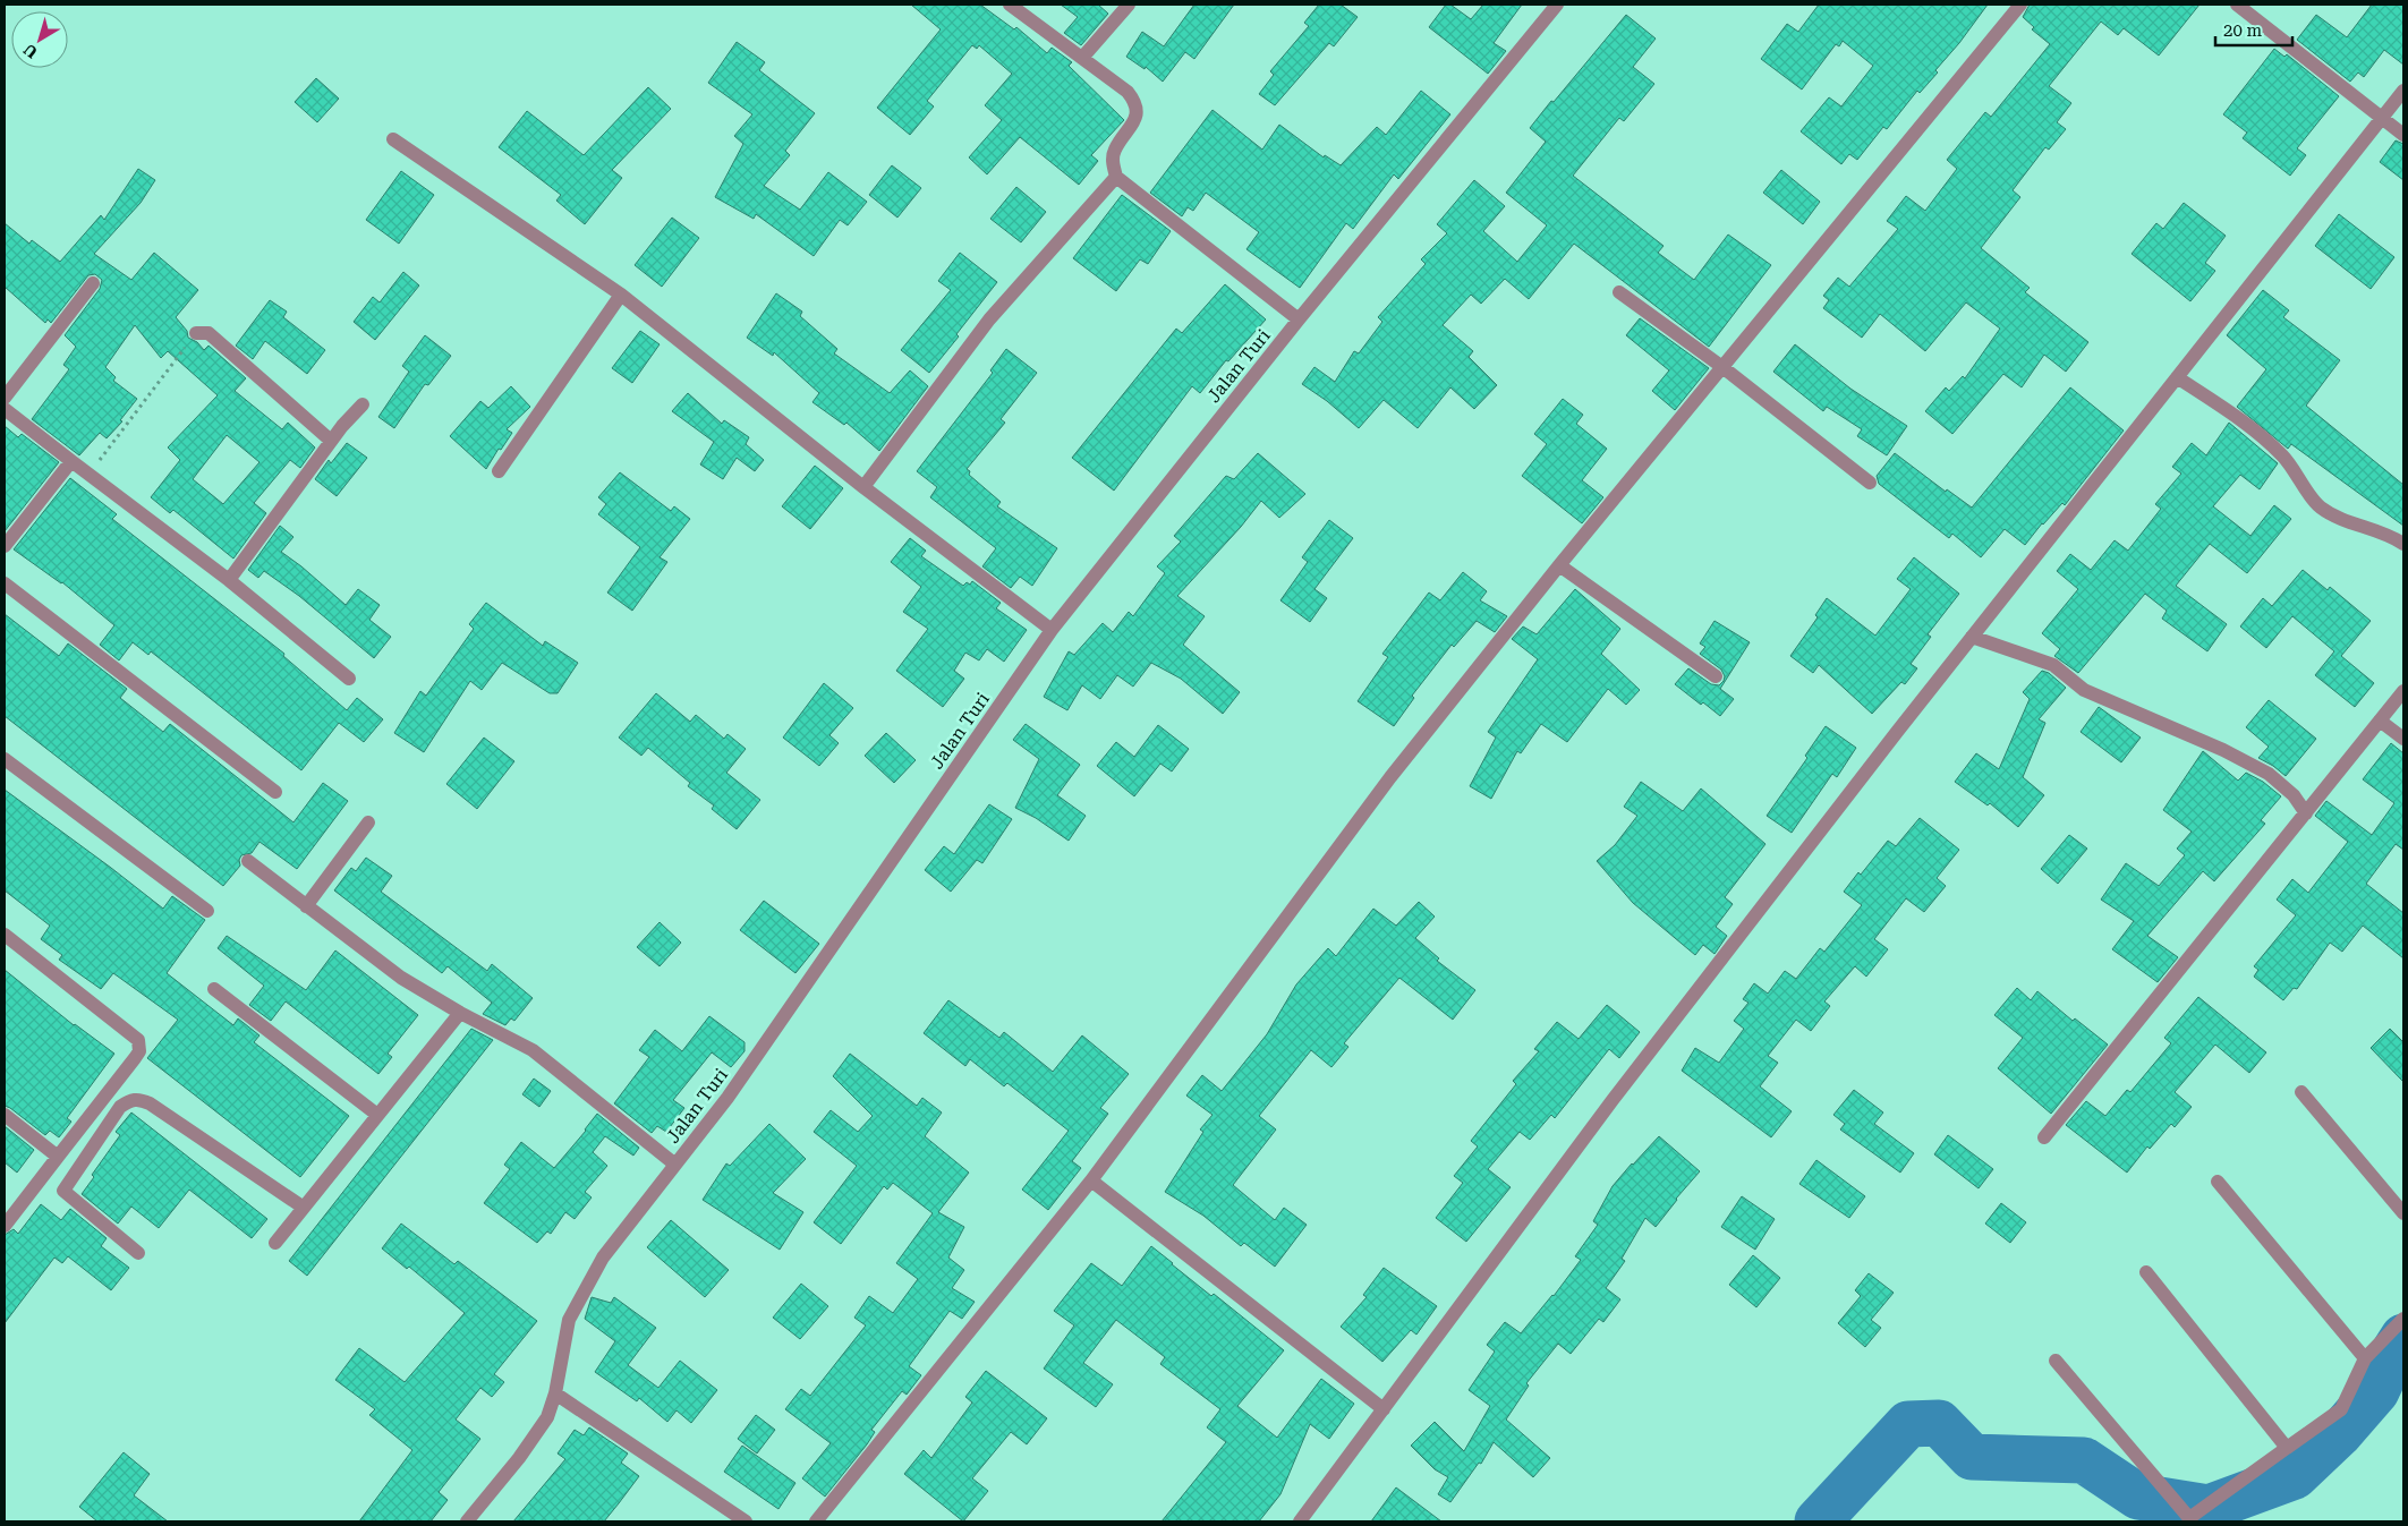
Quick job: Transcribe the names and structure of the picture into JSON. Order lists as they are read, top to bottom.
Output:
{
  "streets": {
    "street": ["Jalan Turi"]
  },
  "scale_bar": "20 m",
  "north": "bottom left"
}
